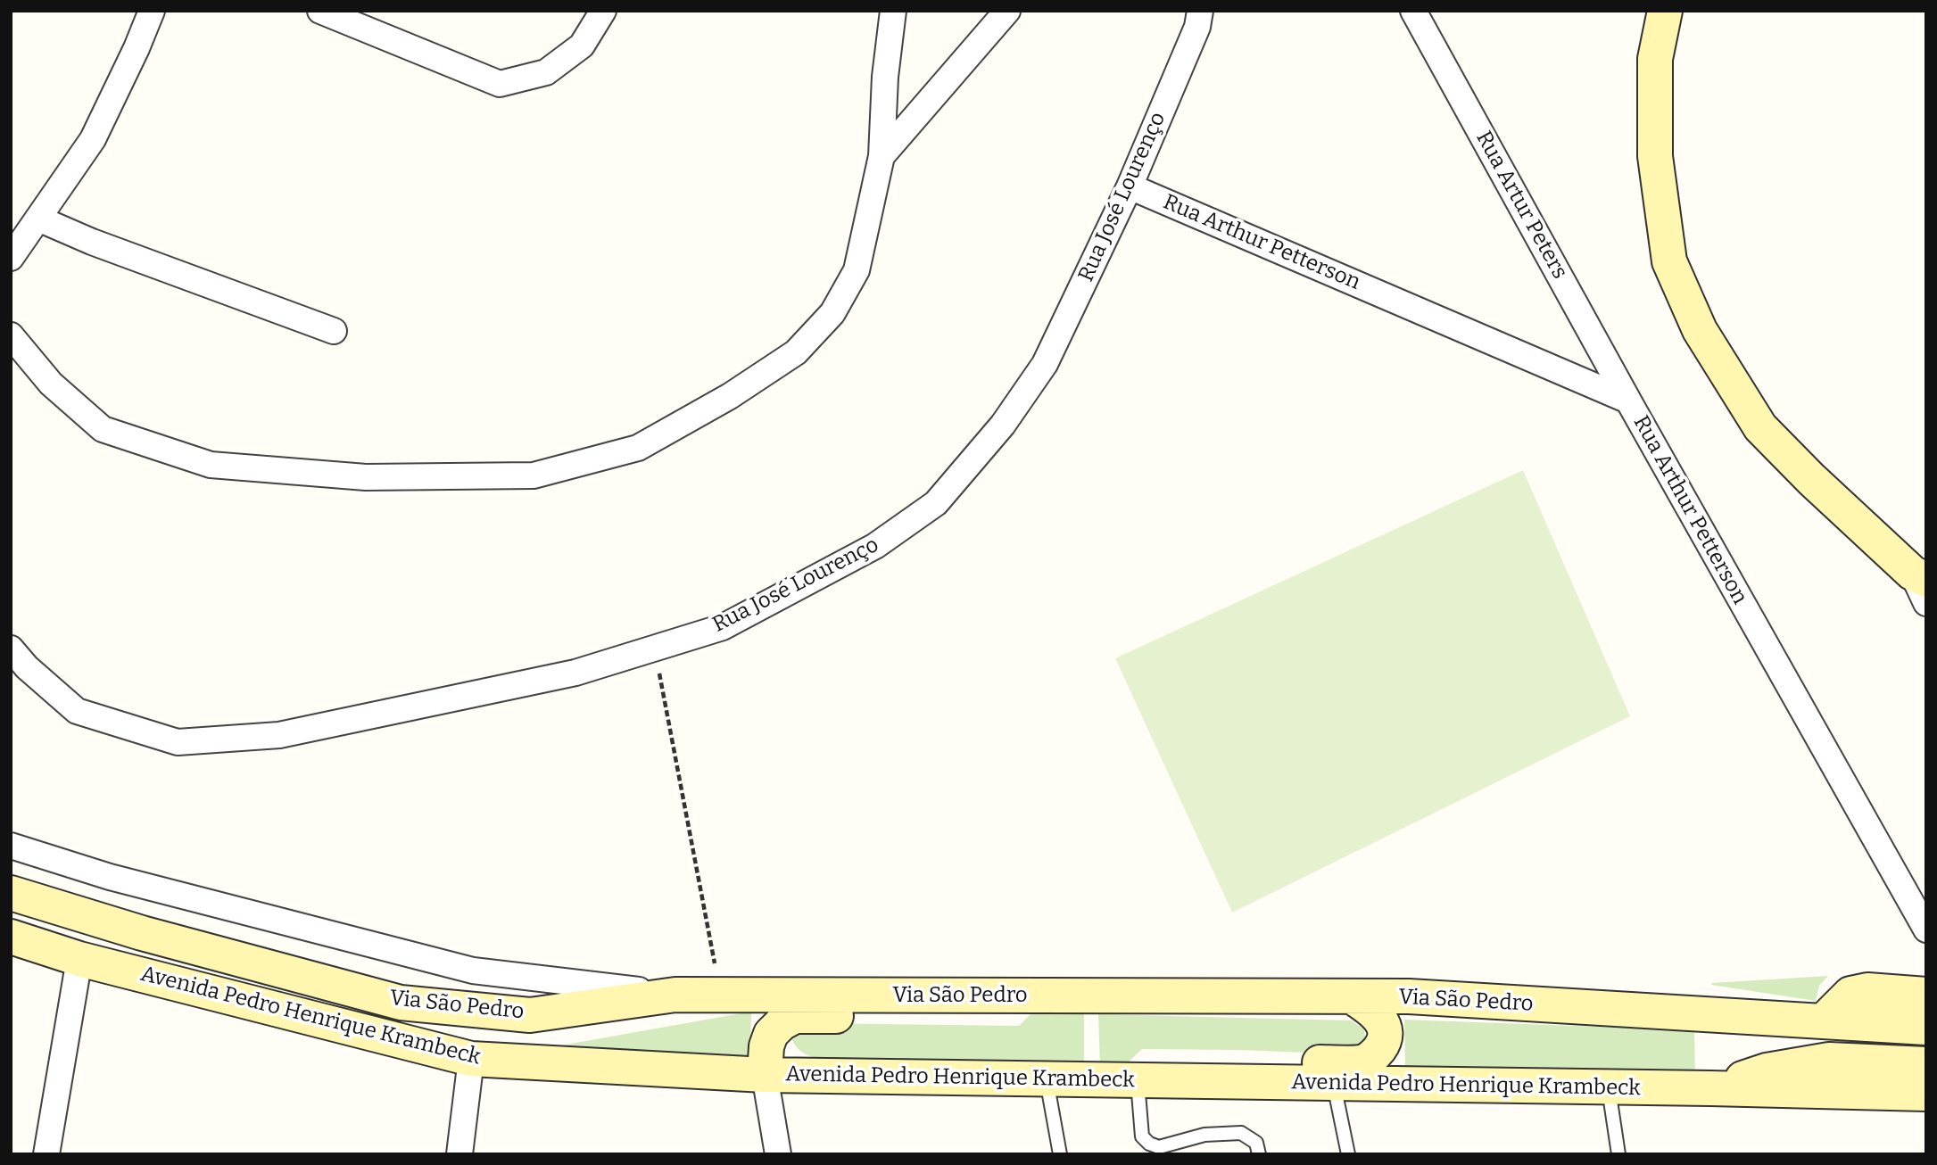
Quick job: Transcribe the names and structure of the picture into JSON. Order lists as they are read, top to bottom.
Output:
{
  "streets": {
    "main road": ["Via São Pedro", "Avenida Pedro Henrique Krambeck"],
    "street": ["Rua José Lourenço", "Rua Artur Peters", "Rua Arthur Petterson"]
  },
  "crossings": [
    ["Rua José Lourenço", "Rua Arthur Petterson"],
    ["Rua Artur Peters", "Rua Arthur Petterson"]
  ]
}
